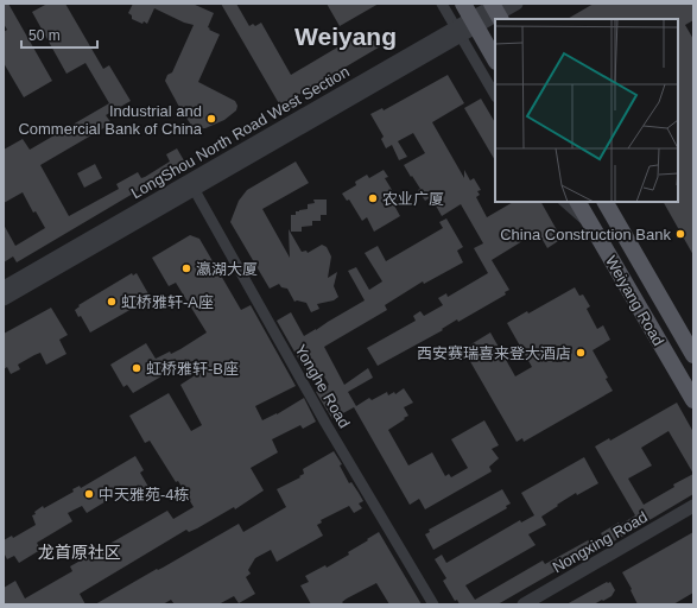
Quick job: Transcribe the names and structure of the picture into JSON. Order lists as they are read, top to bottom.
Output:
{
  "streets": {
    "main road": ["Weiyang Road"],
    "street": ["LongShou North Road West Section", "Yonghe Road", "Nongxing Road"]
  },
  "crossings": [
    ["LongShou North Road West Section", "Yonghe Road"]
  ],
  "districts": ["Weiyang", "龙首原社区"],
  "places": [
    "Industrial and Commercial Bank of China",
    "农业广厦",
    "China Construction Bank",
    "瀛湖大厦",
    "虹桥雅轩-A座",
    "西安赛瑞喜来登大酒店",
    "虹桥雅轩-B座",
    "中天雅苑-4栋"
  ],
  "scale_bar": "50 m"
}
